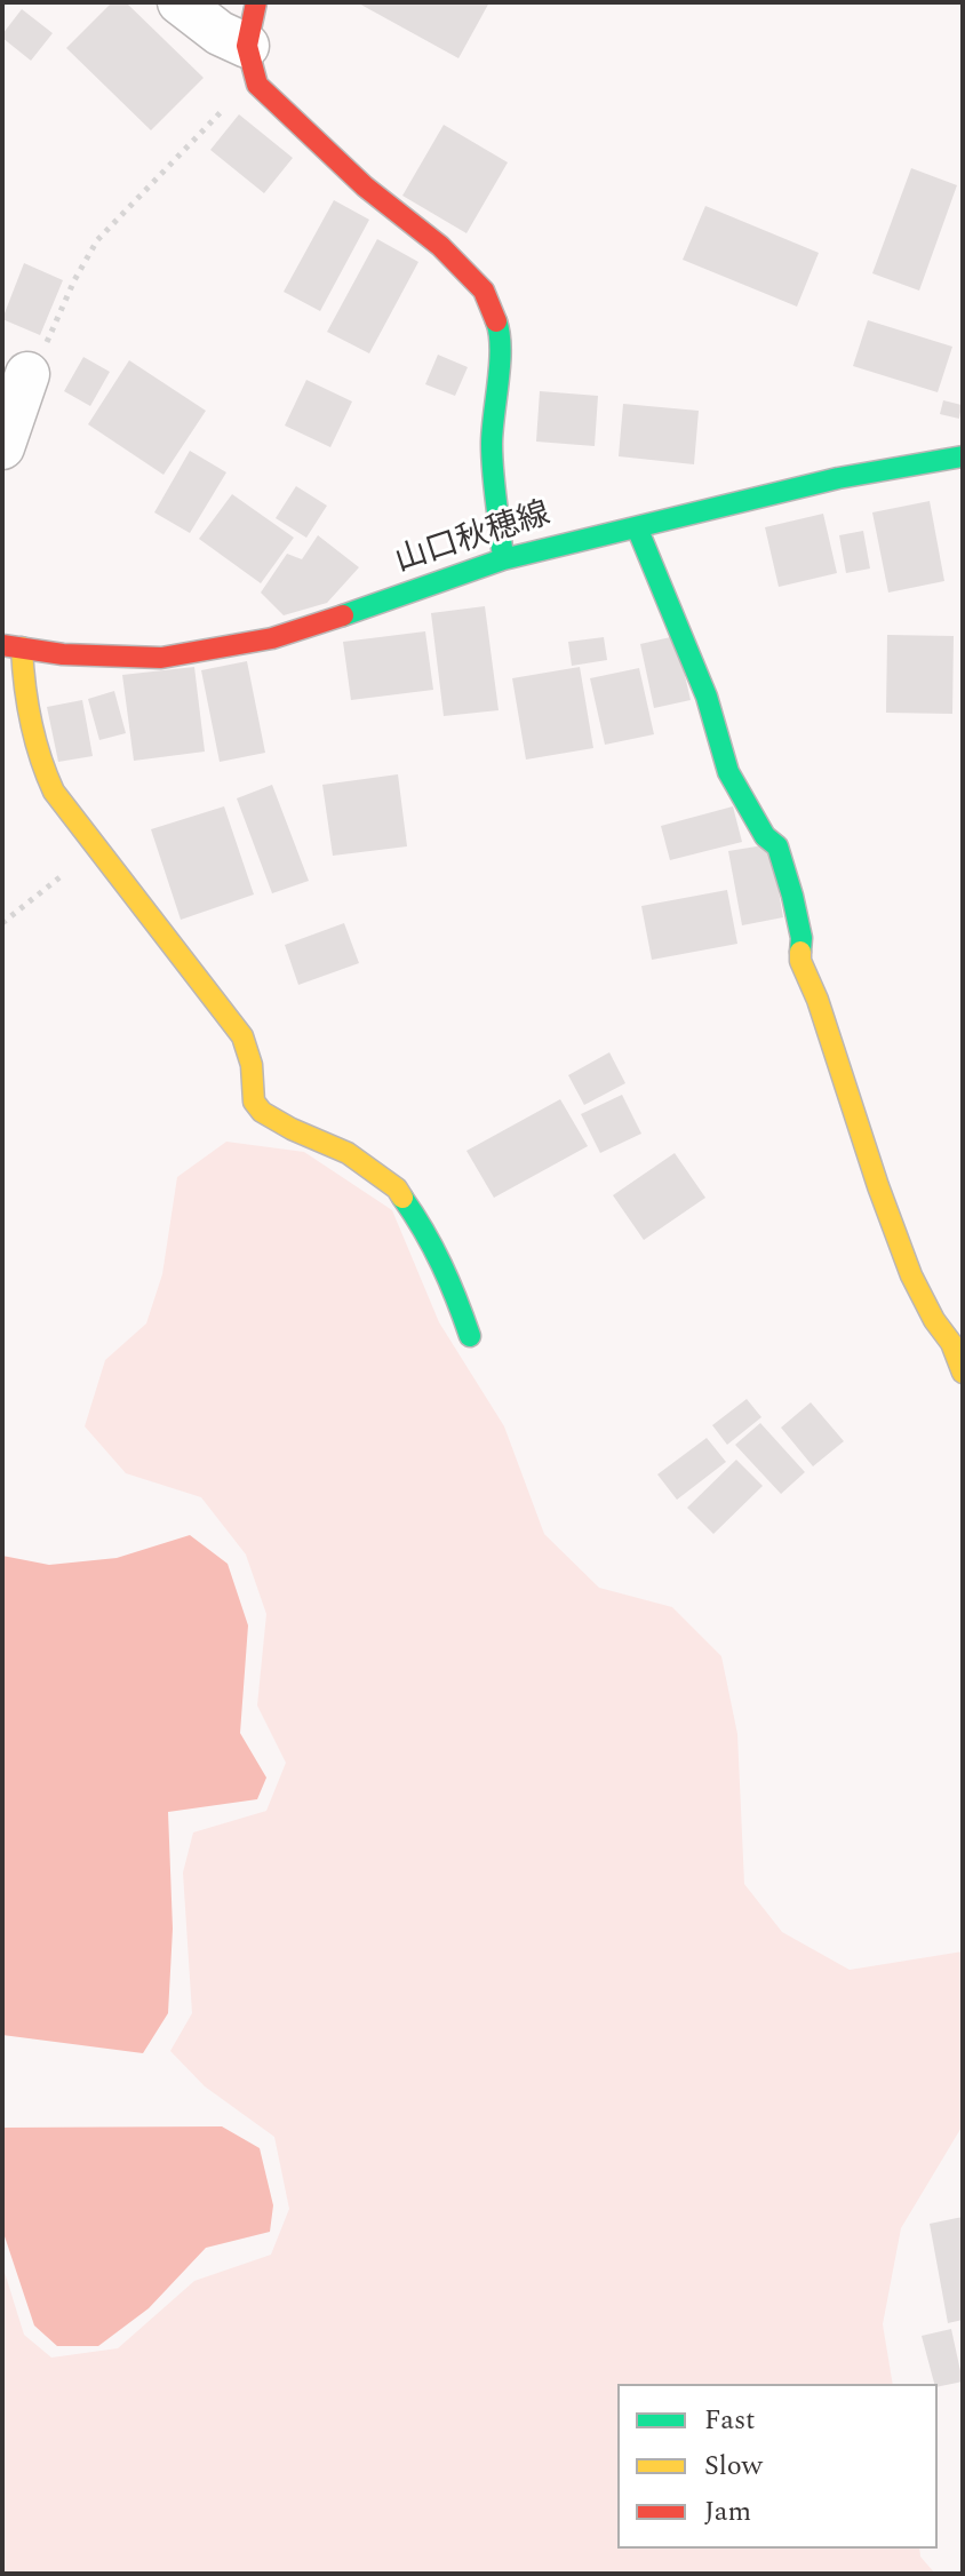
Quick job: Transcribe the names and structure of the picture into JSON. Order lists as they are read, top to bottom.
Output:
{
  "streets": {
    "street": ["山口秋穂線"]
  },
  "legend": ["Fast", "Slow", "Jam"]
}
